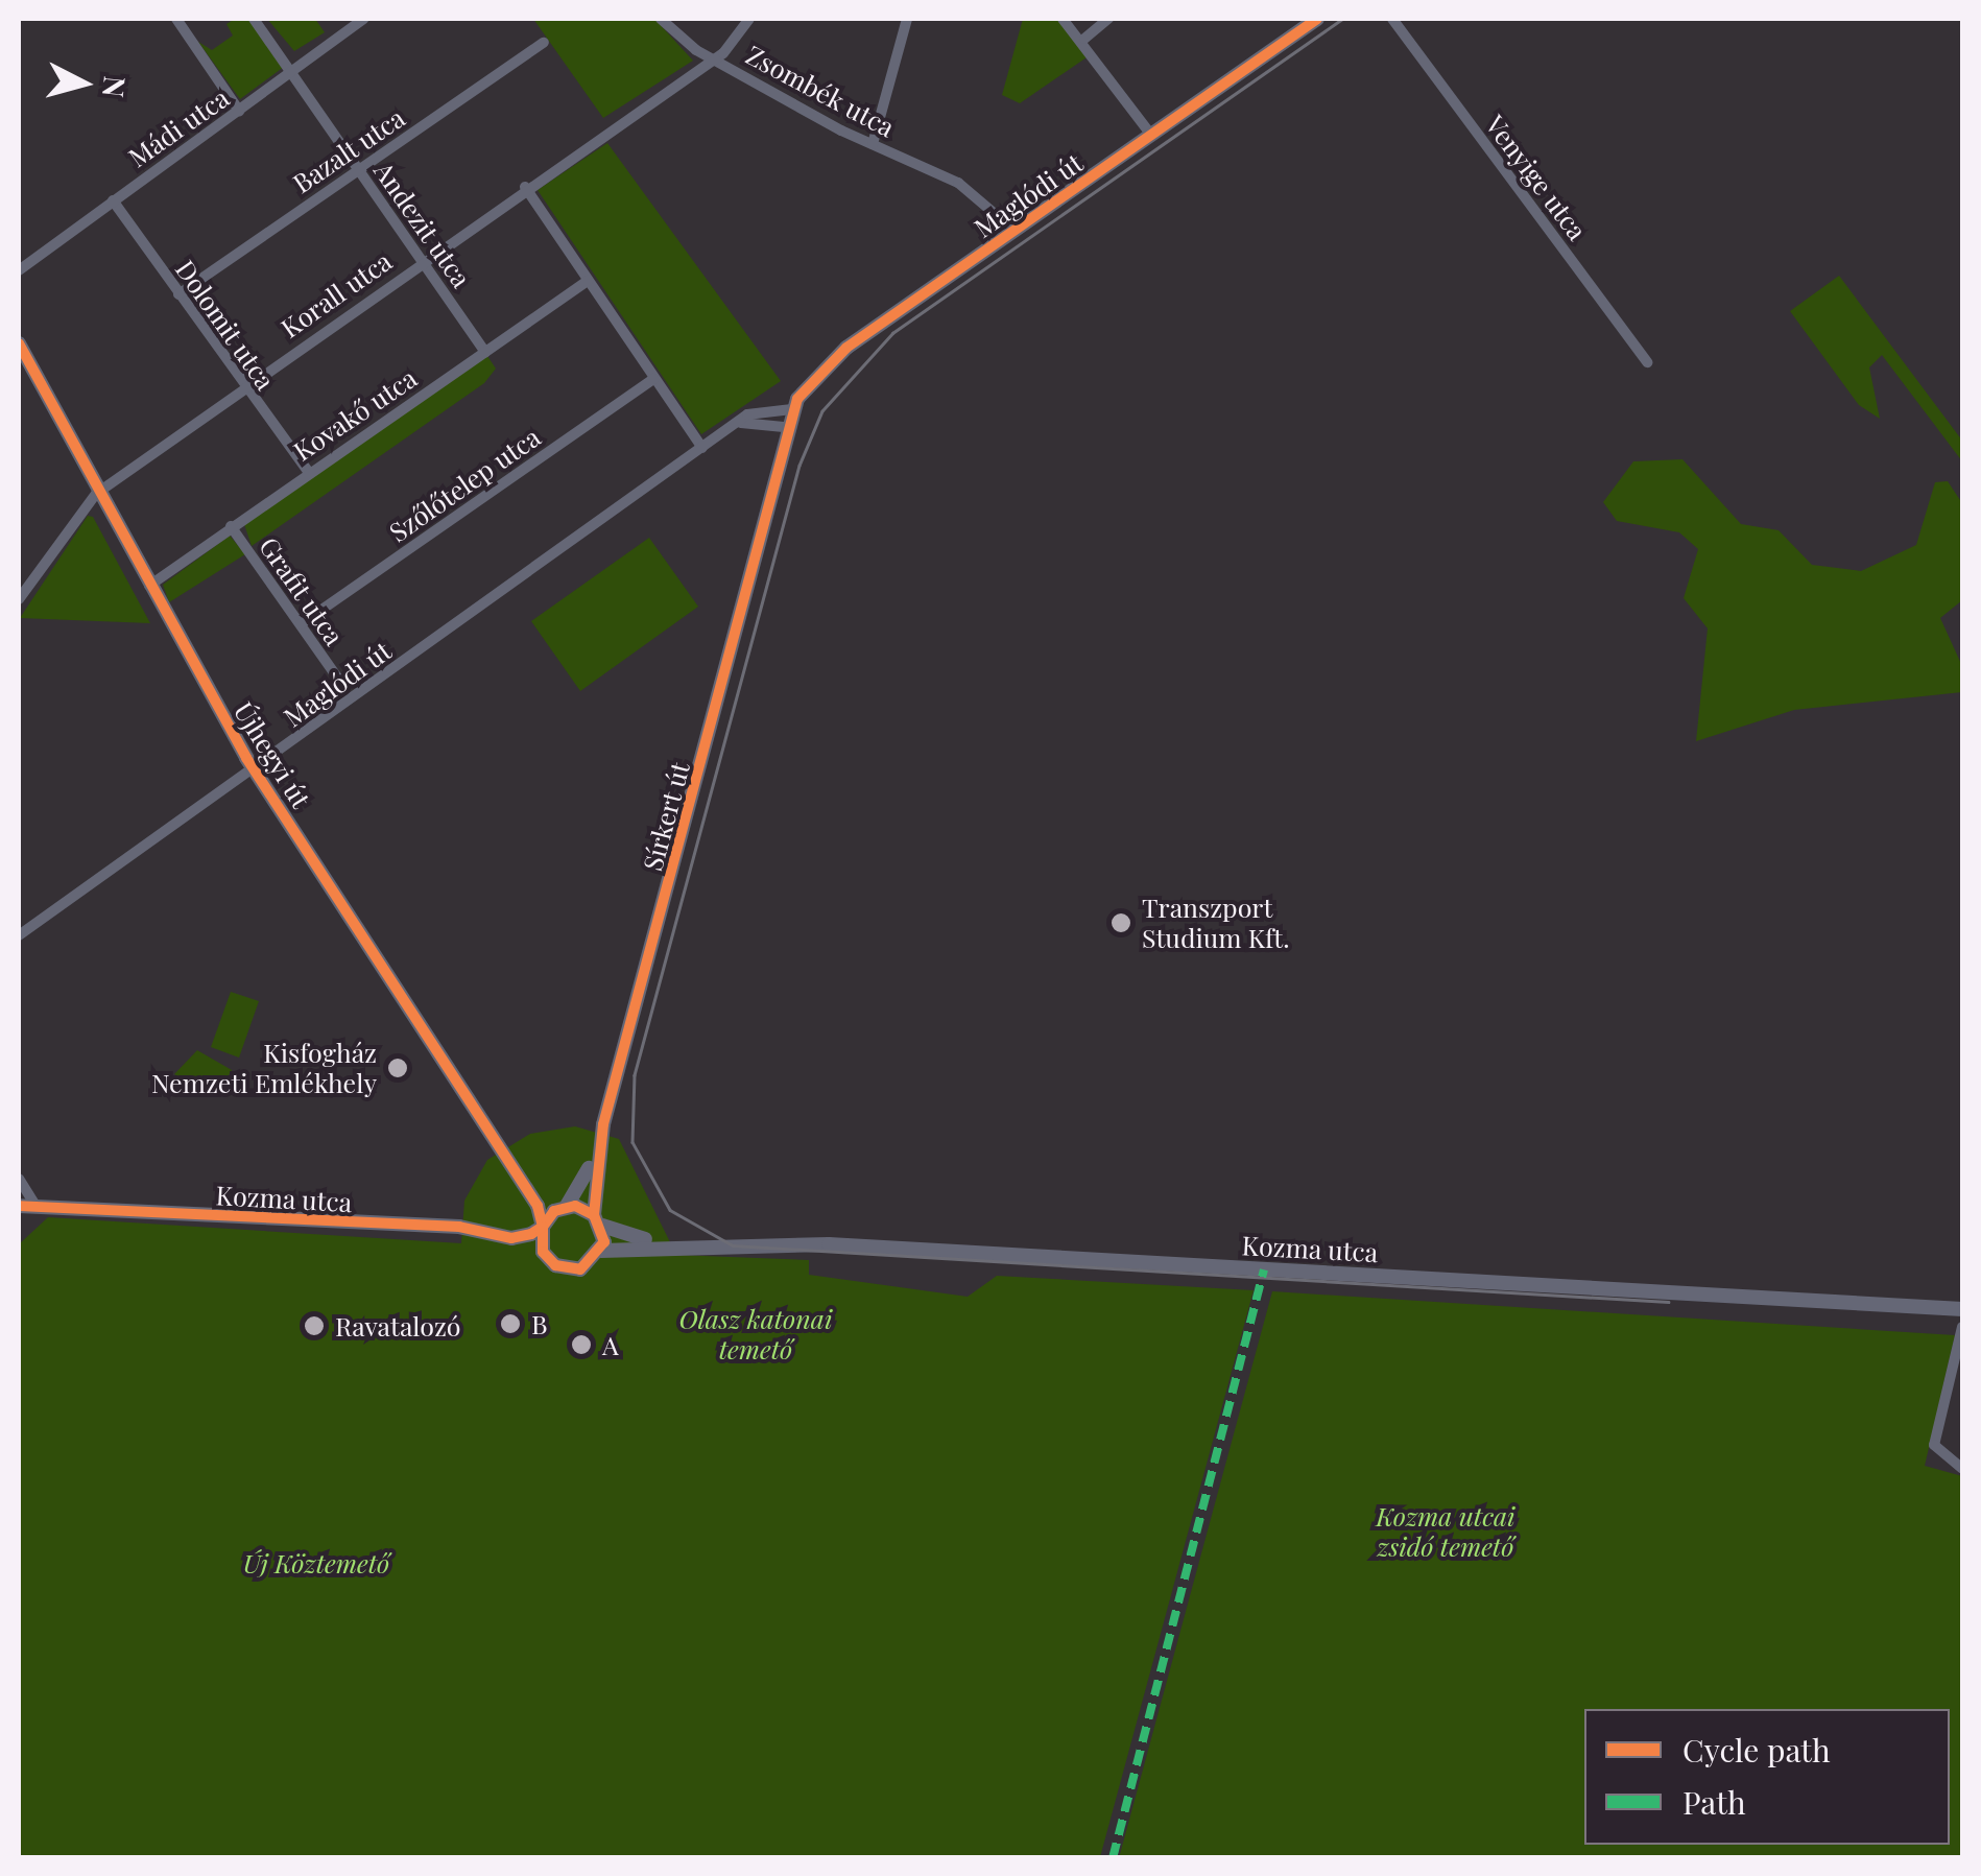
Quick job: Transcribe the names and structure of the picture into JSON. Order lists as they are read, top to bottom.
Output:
{
  "streets": {
    "street": [
      "Zsombék utca",
      "Mádi utca",
      "Bazalt utca",
      "Venyige utca",
      "Maglódi út",
      "Andezit utca",
      "Korall utca",
      "Dolomit utca",
      "Kovakő utca",
      "Szőlőtelep utca",
      "Grafit utca",
      "Újhegyi út",
      "Sírkert út",
      "Kozma utca"
    ]
  },
  "crossings": [
    ["Zsombék utca", "Maglódi út"],
    ["Zsombék utca", "Korall utca"],
    ["Mádi utca", "Andezit utca"],
    ["Mádi utca", "Dolomit utca"],
    ["Bazalt utca", "Andezit utca"],
    ["Bazalt utca", "Dolomit utca"],
    ["Maglódi út", "Újhegyi út"],
    ["Maglódi út", "Sírkert út"],
    ["Andezit utca", "Korall utca"],
    ["Andezit utca", "Kovakő utca"],
    ["Korall utca", "Dolomit utca"],
    ["Korall utca", "Újhegyi út"],
    ["Dolomit utca", "Kovakő utca"],
    ["Kovakő utca", "Grafit utca"],
    ["Kovakő utca", "Újhegyi út"],
    ["Szőlőtelep utca", "Grafit utca"],
    ["Újhegyi út", "Sírkert út"],
    ["Újhegyi út", "Kozma utca"],
    ["Sírkert út", "Kozma utca"]
  ],
  "parks": ["Olasz katonai temető", "Kozma utcai zsidó temető", "Új Köztemető"],
  "places": [
    "Transzport Studium Kft.",
    "Kisfogház Nemzeti Emlékhely",
    "B",
    "Ravatalozó",
    "A"
  ],
  "legend": ["Cycle path", "Path"],
  "north": "right"
}
